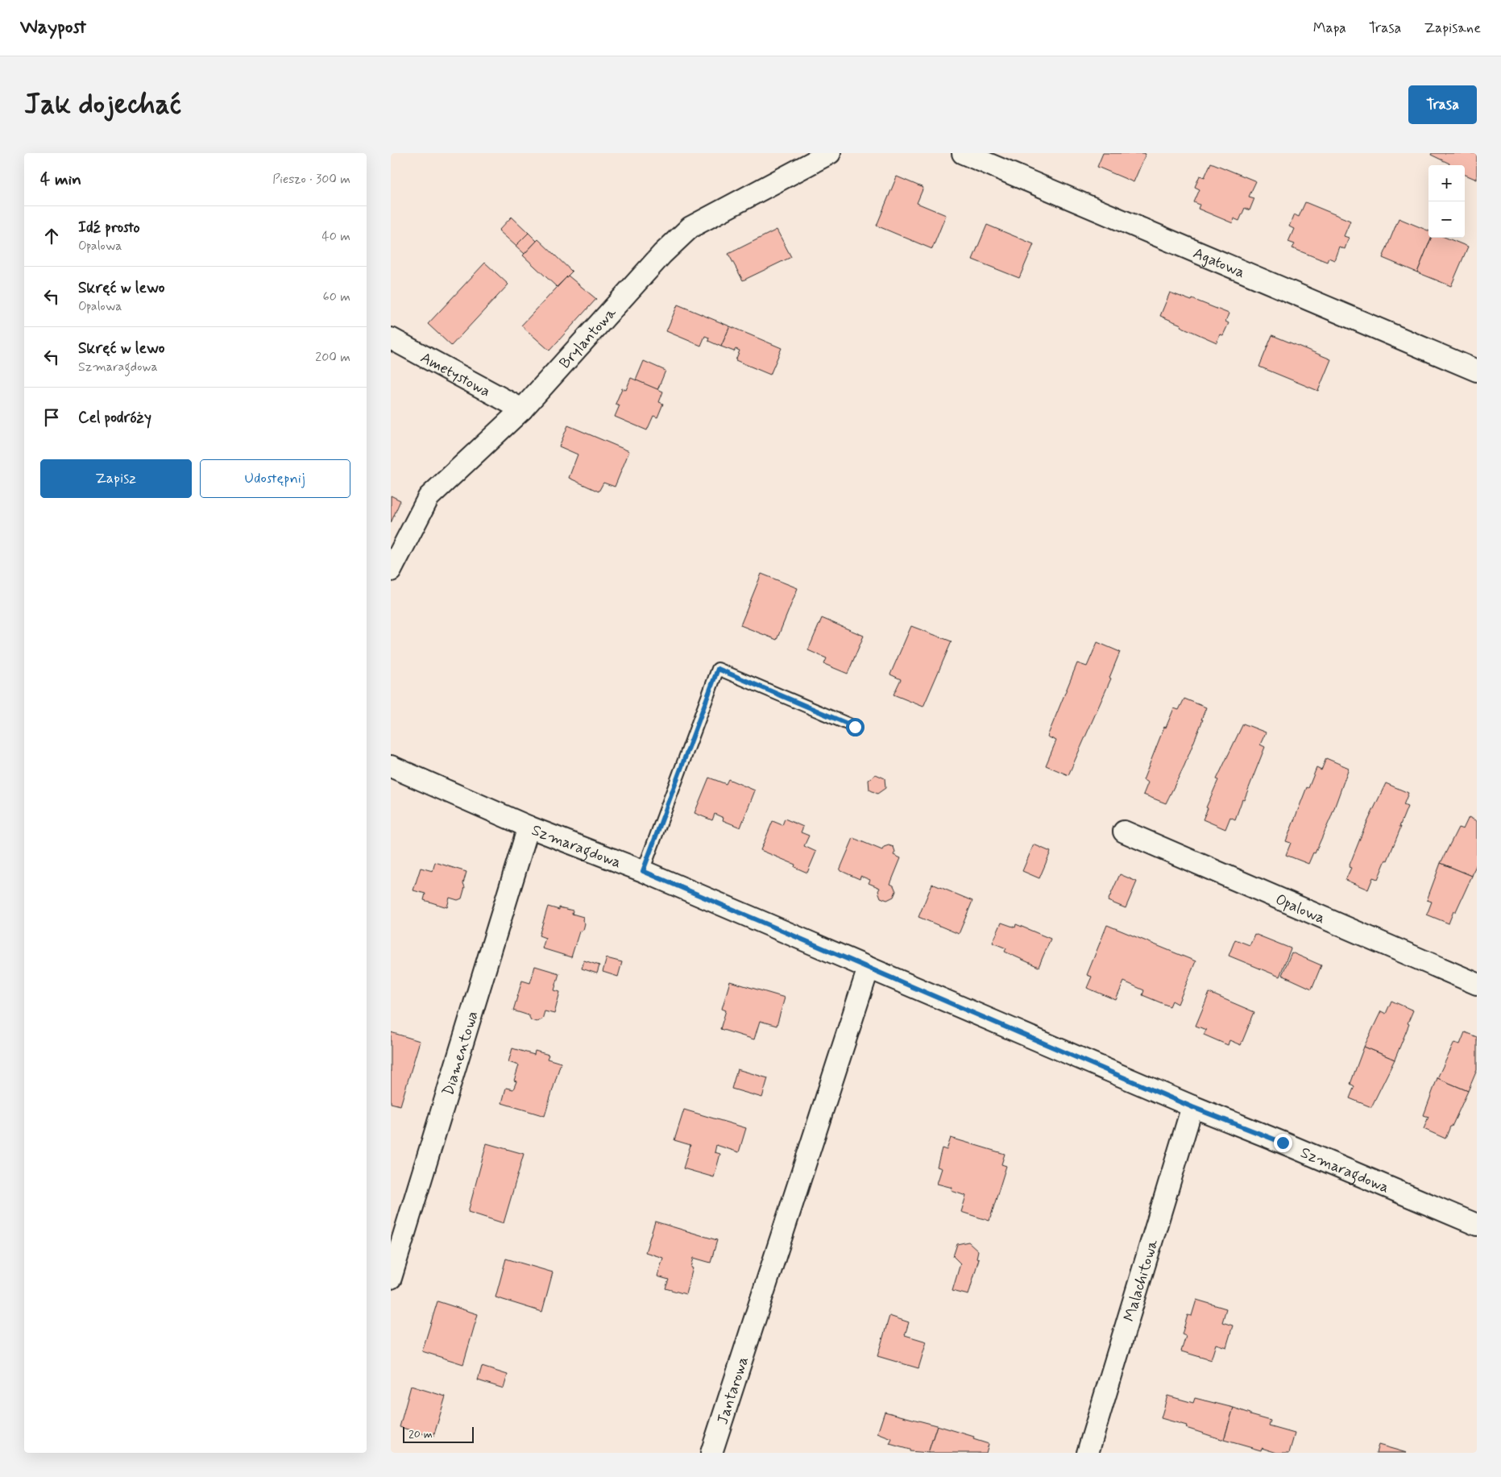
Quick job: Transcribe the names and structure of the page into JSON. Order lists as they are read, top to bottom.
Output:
{
  "streets": {
    "street": [
      "Agatowa",
      "Brylantowa",
      "Ametystowa",
      "Szmaragdowa",
      "Opalowa",
      "Diamentowa",
      "Malachitowa",
      "Jantarowa"
    ]
  },
  "crossings": [
    ["Brylantowa", "Ametystowa"],
    ["Szmaragdowa", "Diamentowa"],
    ["Szmaragdowa", "Malachitowa"],
    ["Szmaragdowa", "Jantarowa"]
  ],
  "scale_bar": "20 m",
  "page": {
    "header": "Waypost",
    "nav": ["Mapa", "Trasa", "Zapisane"],
    "buttons": [
      "Trasa",
      ["Zapisz", "Udostępnij"]
    ],
    "title": "Jak dojechać",
    "heading": ["4 min", "Pieszo · 300 m"],
    "map_buttons": ["+", "−"],
    "list": [
      ["Idź prosto", "Opalowa", "40 m"],
      ["Skręć w lewo", "Opalowa", "60 m"],
      ["Skręć w lewo", "Szmaragdowa", "200 m"],
      "Cel podróży"
    ],
    "scale": "20 m"
  }
}
